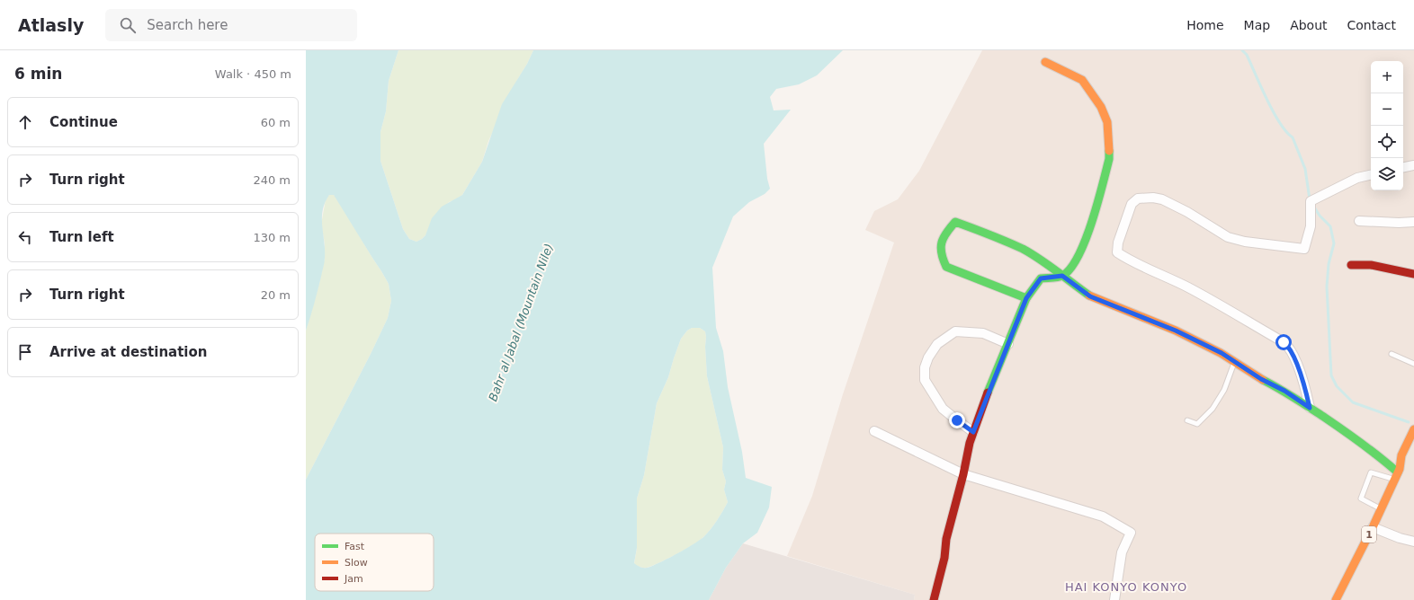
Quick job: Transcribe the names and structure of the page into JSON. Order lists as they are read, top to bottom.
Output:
{
  "streets": {
    "street": ["1"]
  },
  "districts": ["HAI KONYO KONYO"],
  "water": ["Bahr al Jabal (Mountain Nile)"],
  "legend": ["Fast", "Slow", "Jam"],
  "page": {
    "header": "Atlasly",
    "search": "Search here",
    "nav": [
      "Home",
      "Map",
      "About",
      "Contact"
    ],
    "heading": ["6 min", "Walk · 450 m"],
    "map_buttons": ["+", "−"],
    "list": [
      ["Continue", "60 m"],
      ["Turn right", "240 m"],
      ["Turn left", "130 m"],
      ["Turn right", "20 m"],
      "Arrive at destination"
    ]
  }
}
